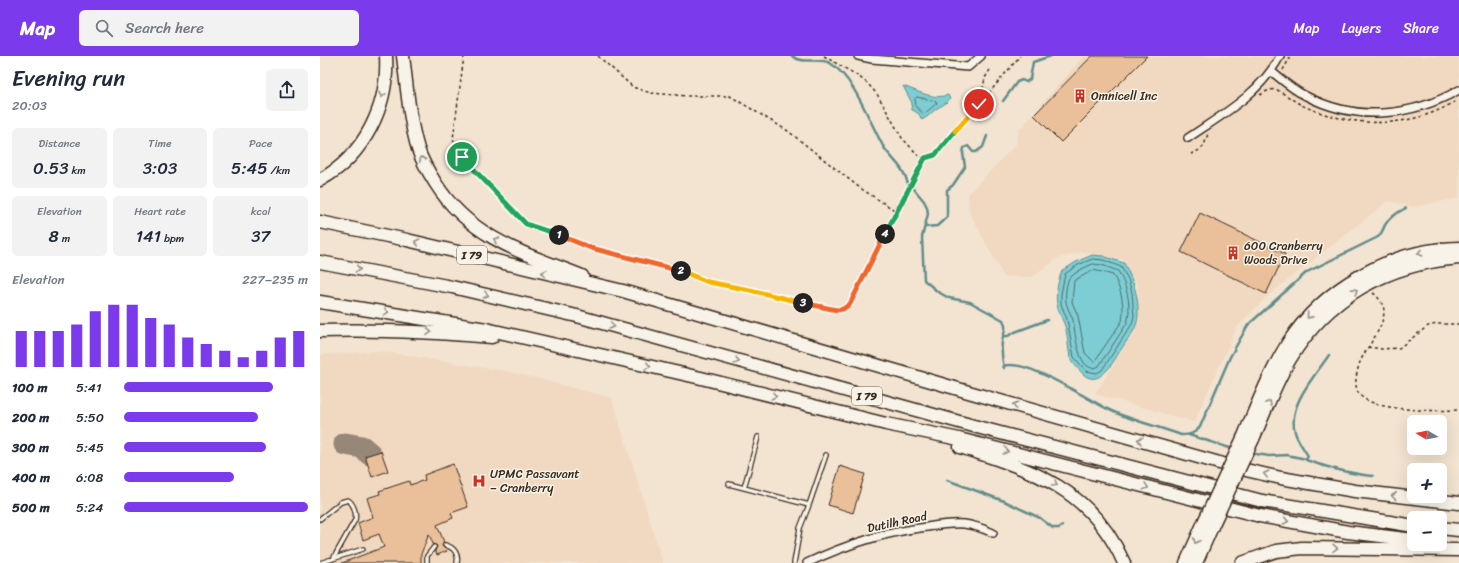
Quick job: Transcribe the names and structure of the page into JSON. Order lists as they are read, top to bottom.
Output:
{
  "streets": {
    "highway": ["I 79"],
    "street": ["Dutilh Road"]
  },
  "places": {
    "building": ["Omnicell Inc", "600 Cranberry Woods Drive"],
    "hospital": ["UPMC Passavant – Cranberry"]
  },
  "north": "left",
  "page": {
    "header": "Map",
    "search": "Search here",
    "nav": ["Map", "Layers", "Share"],
    "heading": ["Evening run", "20:03"],
    "stats": [
      ["Distance", "0.53 km"],
      ["Time", "3:03"],
      ["Pace", "5:45 /km"],
      ["Elevation", "8 m"],
      ["Heart rate", "141 bpm"],
      ["kcal", "37"]
    ],
    "pins": [
      "4",
      "1",
      "2",
      "3"
    ],
    "chart": ["Elevation", "227–235 m"],
    "list": [
      {
        "name": "100 m",
        "note": "5:41"
      },
      {
        "name": "200 m",
        "note": "5:50"
      },
      {
        "name": "300 m",
        "note": "5:45"
      },
      {
        "name": "400 m",
        "note": "6:08"
      },
      {
        "name": "500 m",
        "note": "5:24"
      }
    ],
    "map_buttons": ["+", "−"]
  }
}
